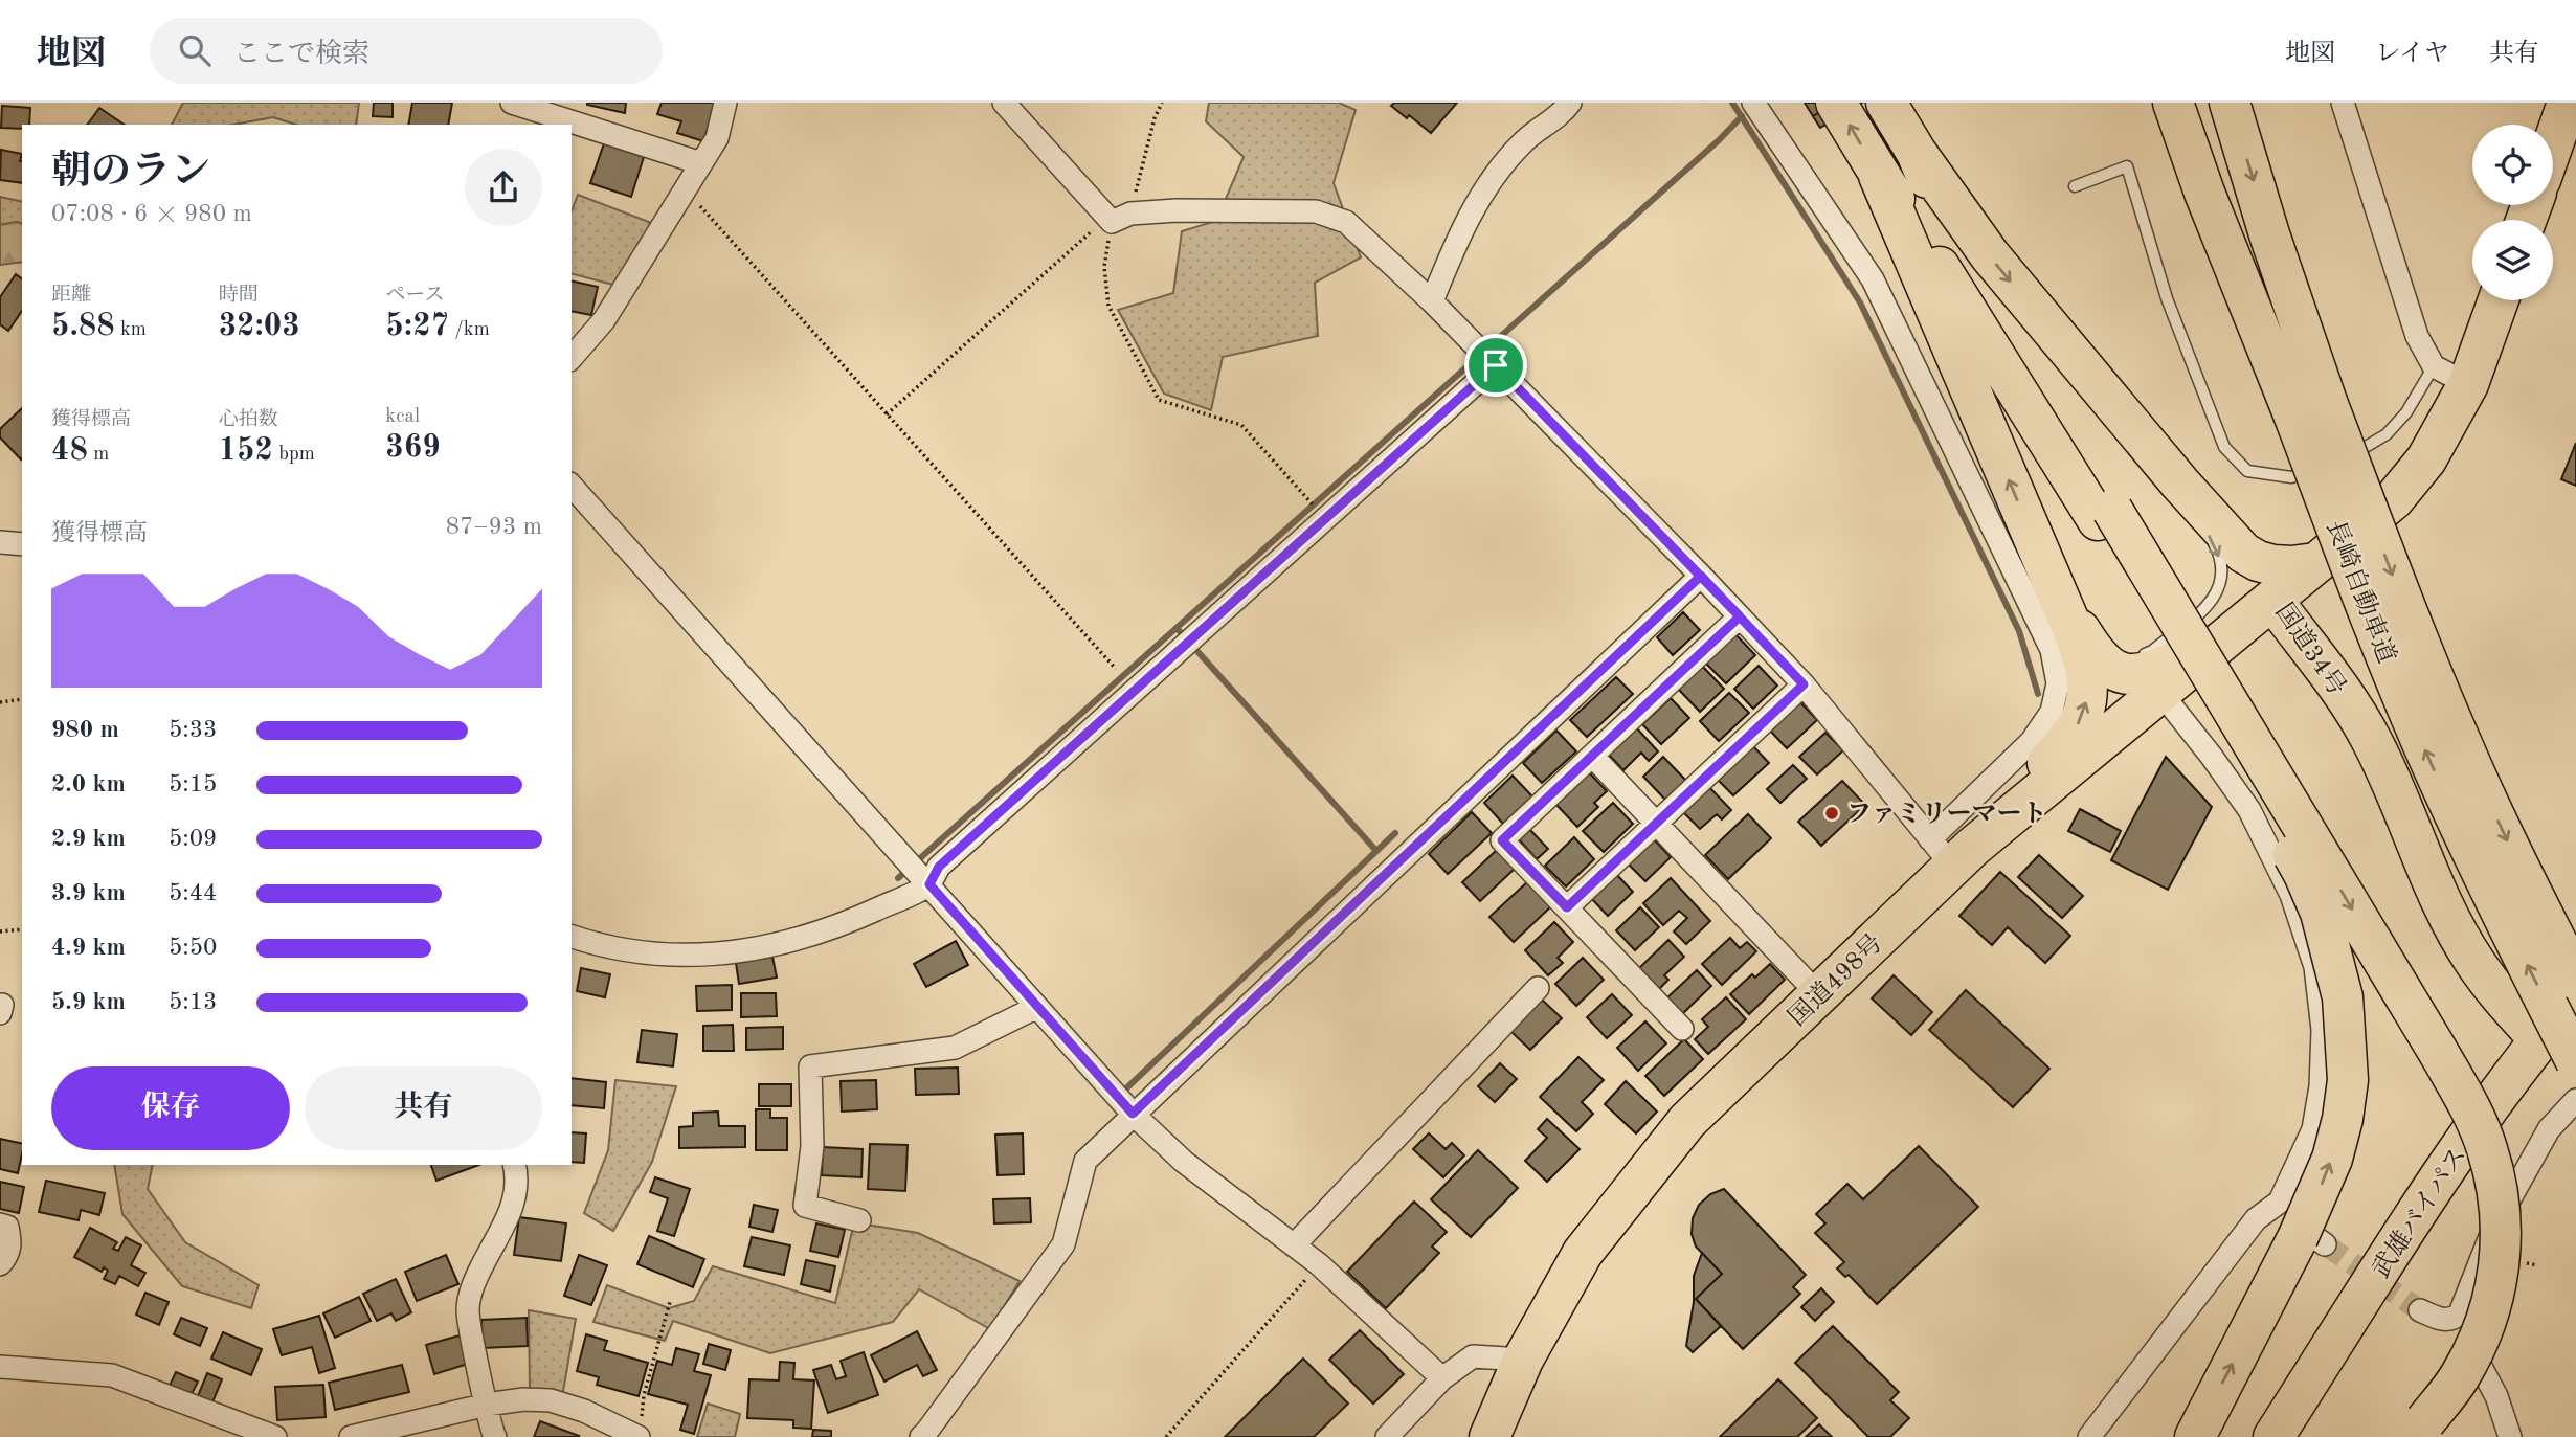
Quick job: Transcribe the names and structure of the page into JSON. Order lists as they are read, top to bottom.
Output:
{
  "streets": {
    "highway": [
      "長崎自動車道",
      "国道34号",
      "国道498号",
      "武雄バイパス"
    ]
  },
  "crossings": [
    ["国道34号", "国道498号"],
    ["国道34号", "武雄バイパス"]
  ],
  "places": ["ファミリーマート"],
  "page": {
    "header": "地図",
    "search": "ここで検索",
    "nav": ["地図", "レイヤ", "共有"],
    "heading": ["朝のラン", "07:08 · 6 × 980 m"],
    "stats": [
      ["距離", "5.88 km"],
      ["時間", "32:03"],
      ["ペース", "5:27 /km"],
      ["獲得標高", "48 m"],
      ["心拍数", "152 bpm"],
      ["kcal", "369"]
    ],
    "chart": ["獲得標高", "87–93 m"],
    "list": [
      {
        "name": "980 m",
        "note": "5:33"
      },
      {
        "name": "2.0 km",
        "note": "5:15"
      },
      {
        "name": "2.9 km",
        "note": "5:09"
      },
      {
        "name": "3.9 km",
        "note": "5:44"
      },
      {
        "name": "4.9 km",
        "note": "5:50"
      },
      {
        "name": "5.9 km",
        "note": "5:13"
      }
    ],
    "buttons": ["保存", "共有"]
  }
}
